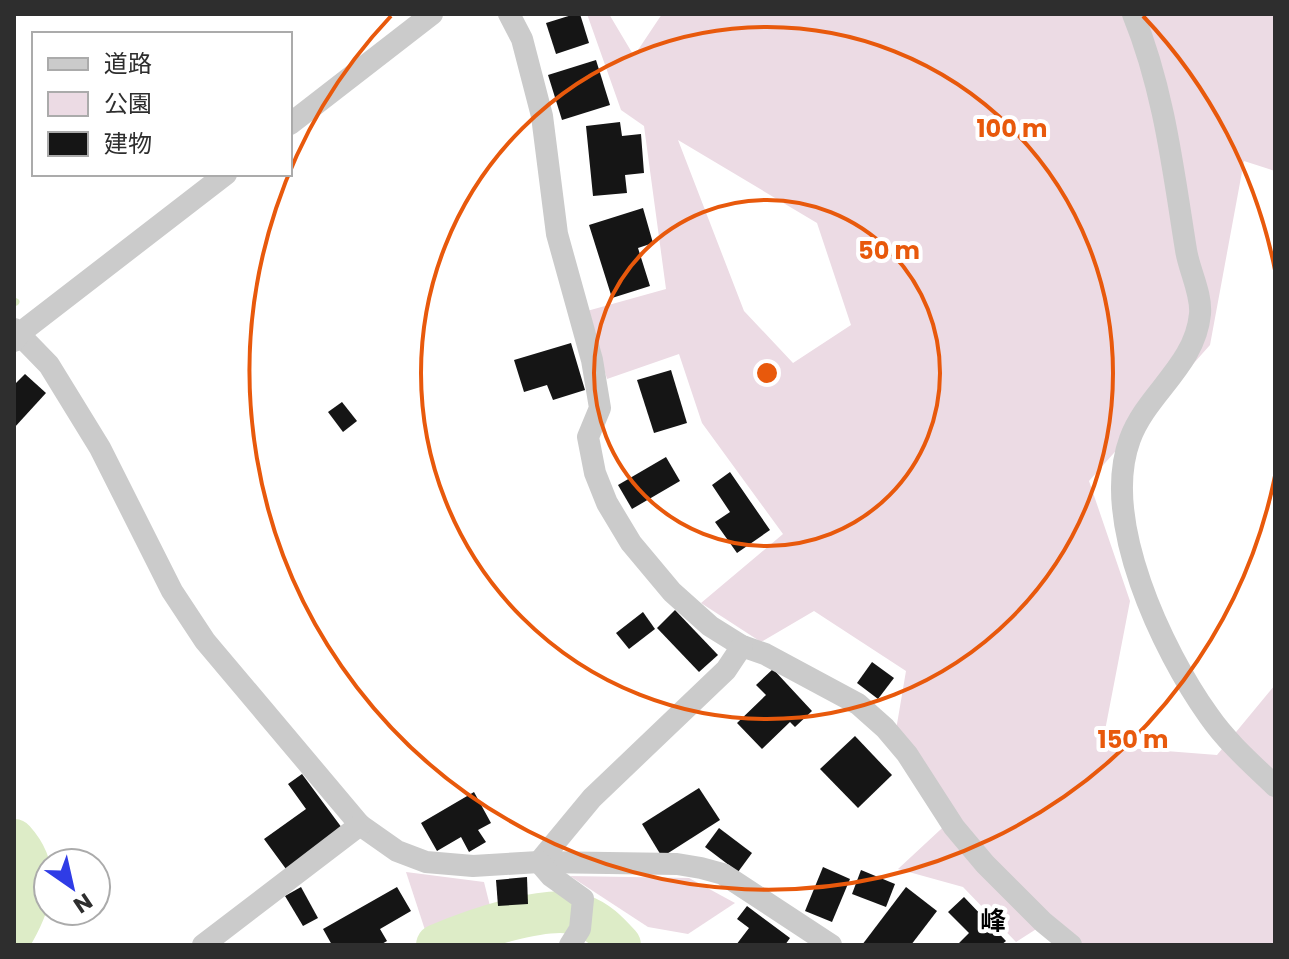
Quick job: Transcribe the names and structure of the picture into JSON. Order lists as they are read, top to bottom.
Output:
{
  "districts": ["峰"],
  "legend": ["道路", "公園", "建物"],
  "north": "bottom right",
  "rings": ["100 m", "50 m", "150 m"]
}
